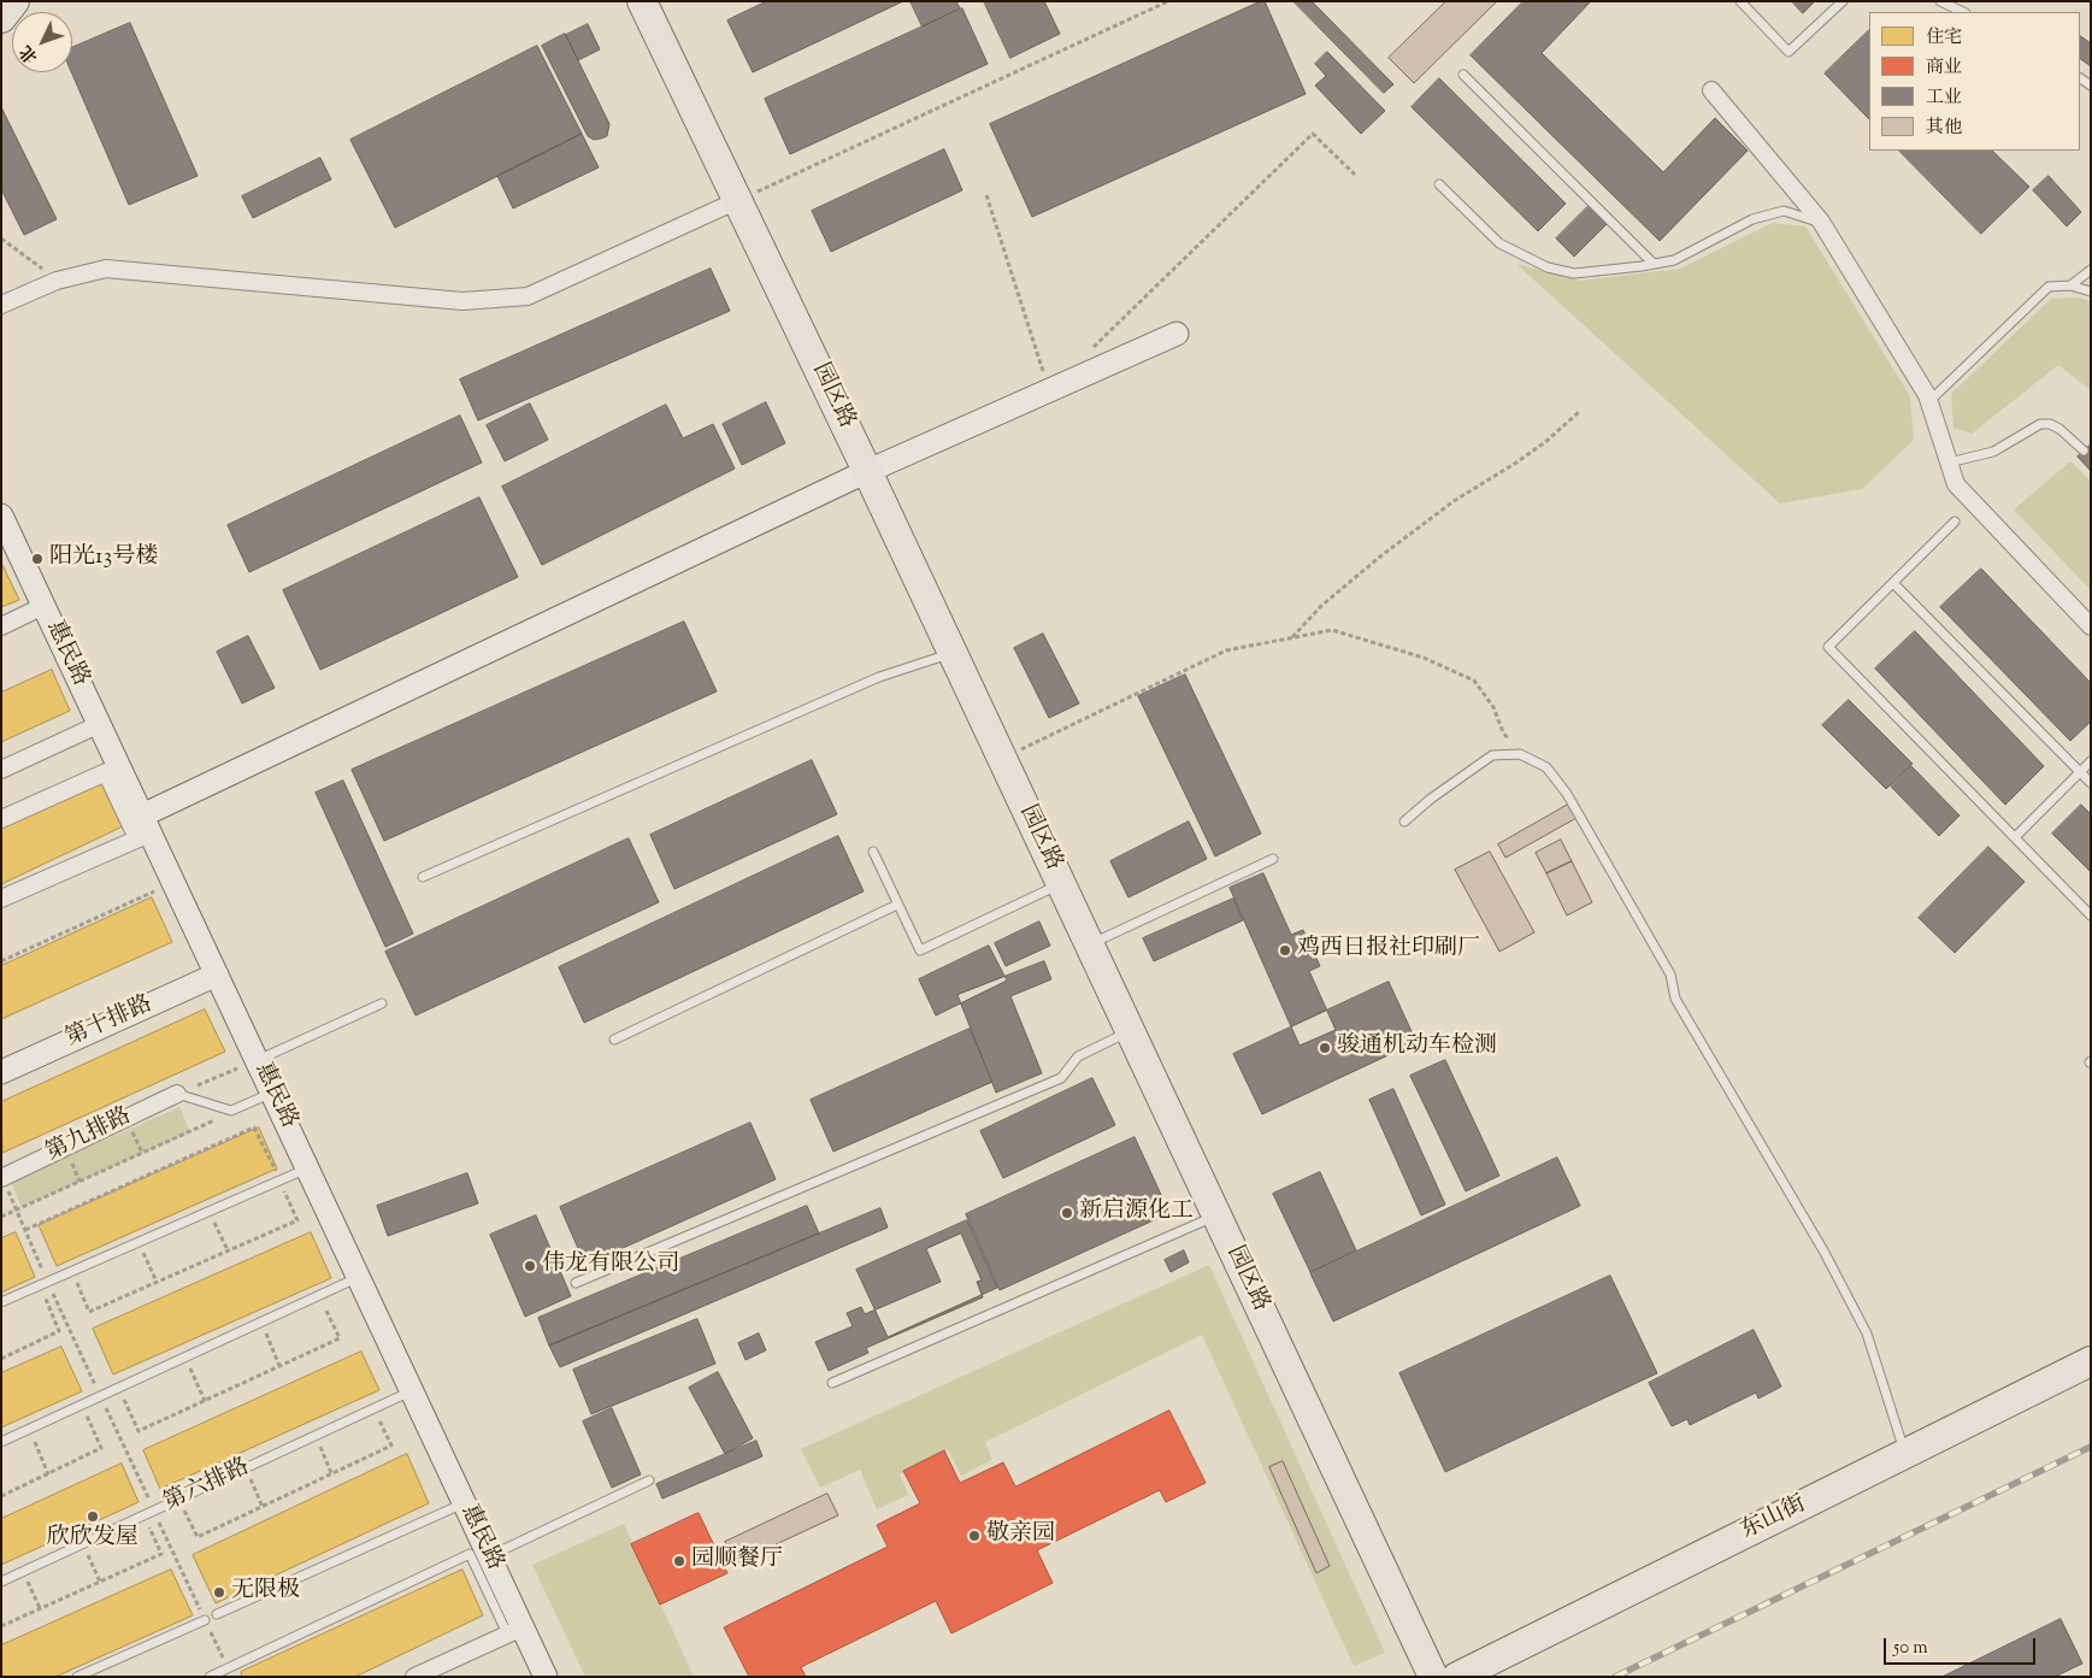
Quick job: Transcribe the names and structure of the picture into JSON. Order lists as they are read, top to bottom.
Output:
{
  "streets": {
    "highway": ["园区路", "东山街"],
    "street": ["惠民路", "第十排路", "第九排路"],
    "lane": ["第六排路"]
  },
  "crossings": [
    ["惠民路", "第十排路"],
    ["惠民路", "第六排路"]
  ],
  "places": [
    "阳光13号楼",
    "鸡西日报社印刷厂",
    "骏通机动车检测",
    "新启源化工",
    "伟龙有限公司",
    "欣欣发屋",
    "敬亲园",
    "园顺餐厅",
    "无限极"
  ],
  "legend": [
    "住宅",
    "商业",
    "工业",
    "其他"
  ],
  "scale_bar": "50 m",
  "north": "bottom left"
}
